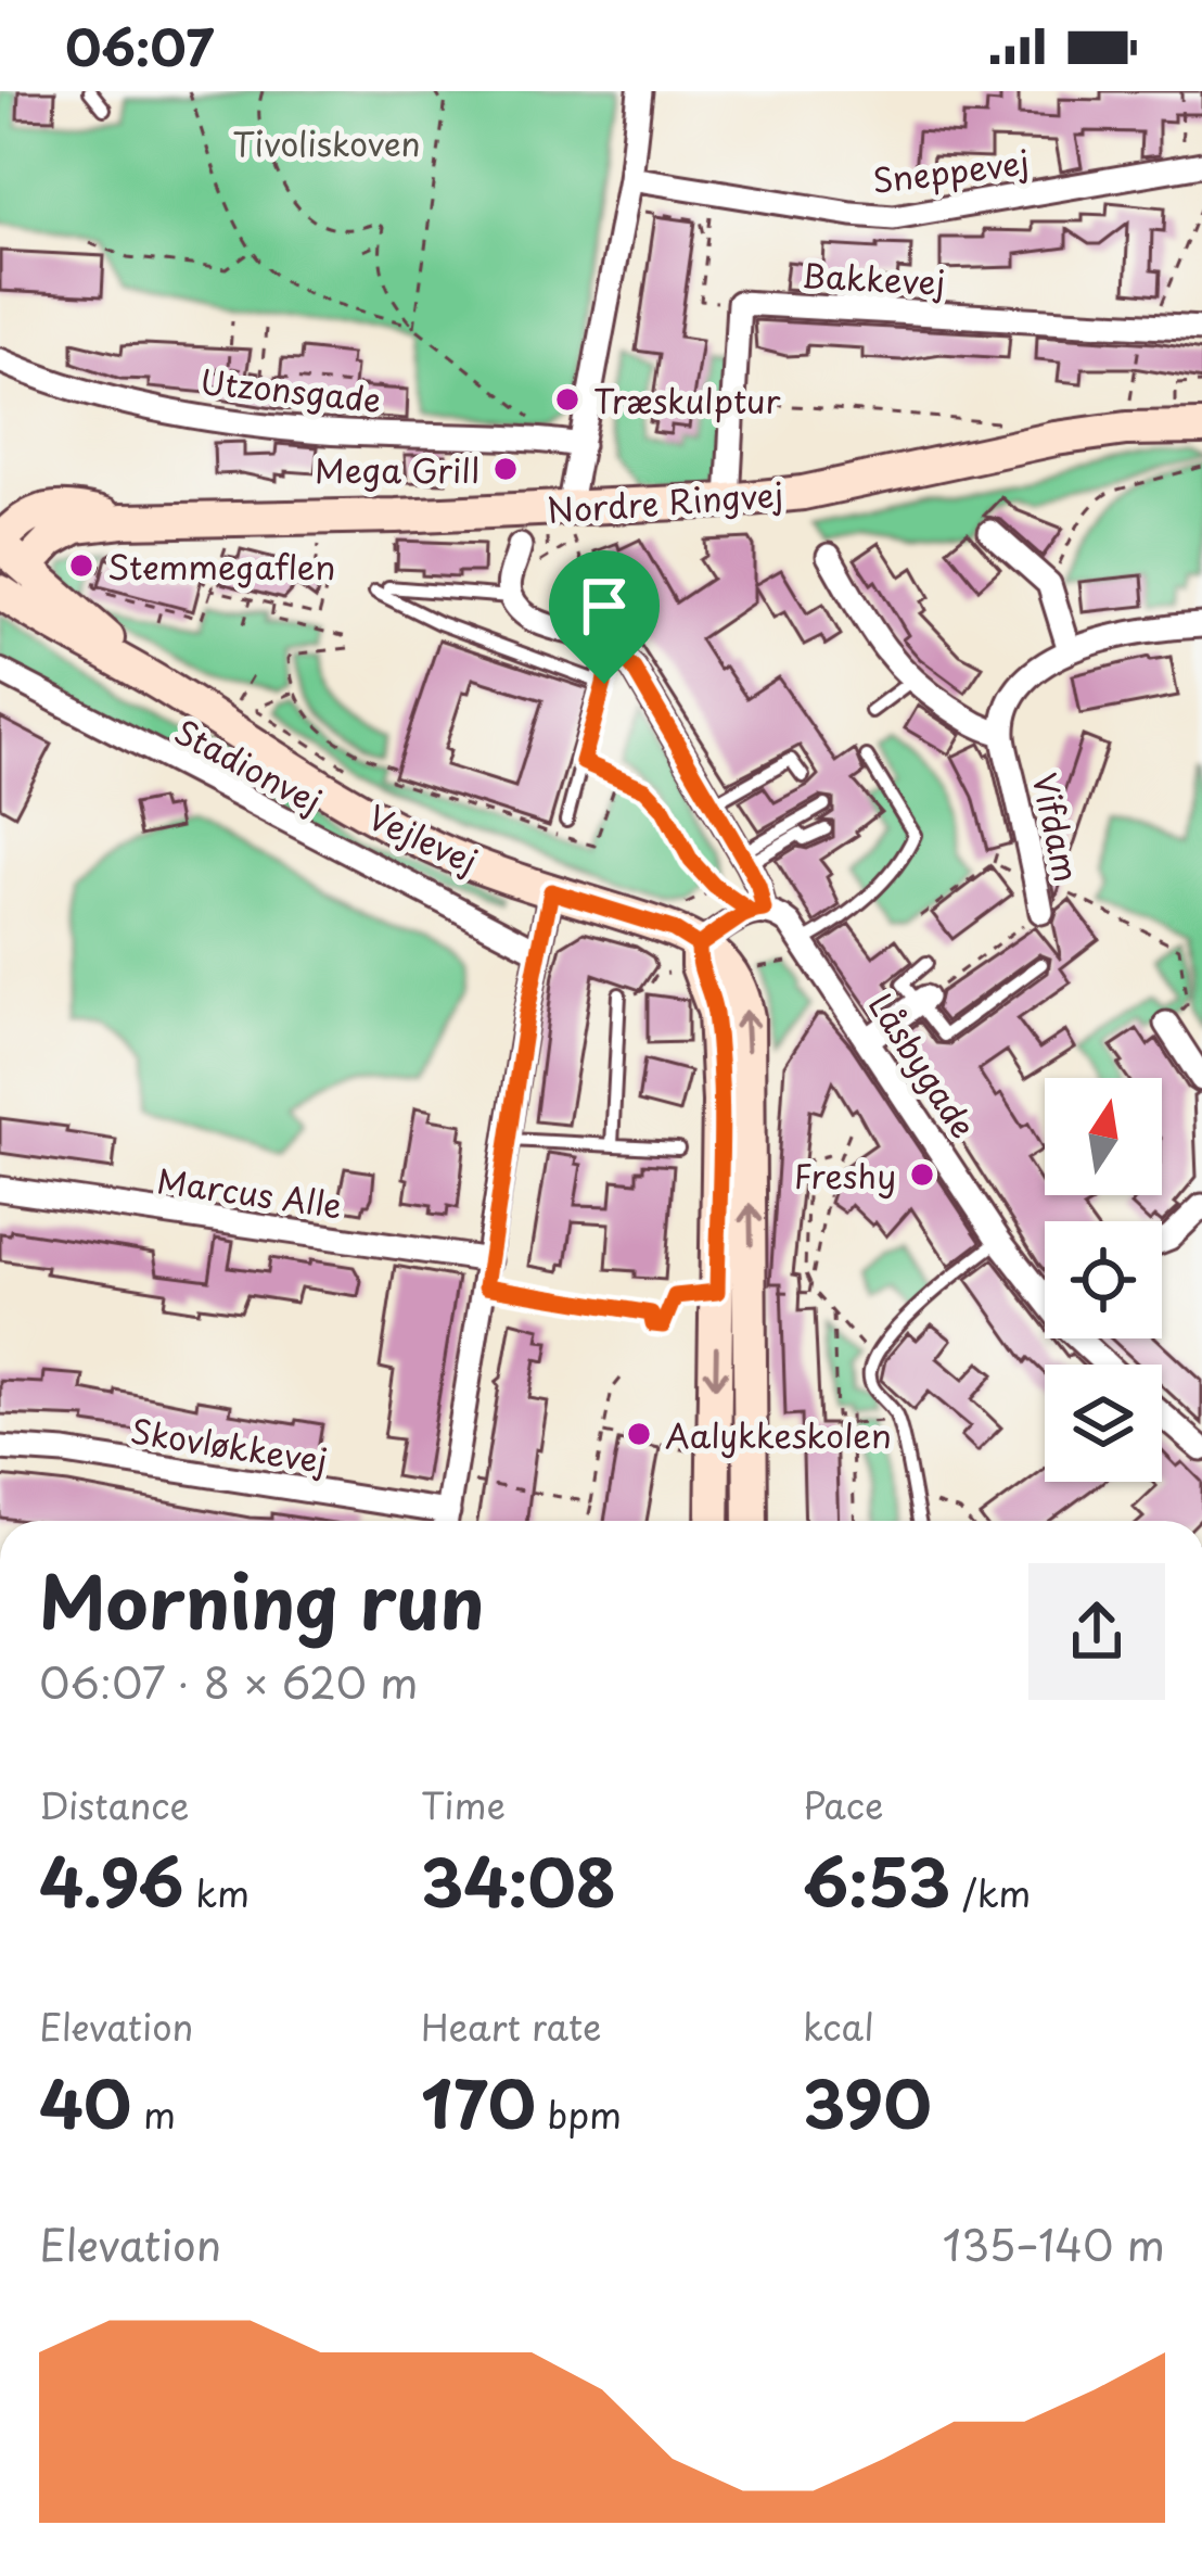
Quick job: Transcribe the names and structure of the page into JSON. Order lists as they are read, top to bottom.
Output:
{
  "streets": {
    "main road": ["Nordre Ringvej", "Vejlevej"],
    "street": [
      "Sneppevej",
      "Bakkevej",
      "Utzonsgade",
      "Stadionvej",
      "Vifdam",
      "Låsbygade",
      "Marcus Alle",
      "Skovløkkevej"
    ]
  },
  "crossings": [
    ["Bakkevej", "Nordre Ringvej"],
    ["Nordre Ringvej", "Vejlevej"]
  ],
  "parks": ["Tivoliskoven"],
  "places": [
    "Træskulptur",
    "Mega Grill",
    "Stemmegaflen",
    "Freshy",
    "Aalykkeskolen"
  ],
  "north": "top",
  "page": {
    "status": "06:07",
    "heading": ["Morning run", "06:07 · 8 × 620 m"],
    "stats": [
      ["Distance", "4.96 km"],
      ["Time", "34:08"],
      ["Pace", "6:53 /km"],
      ["Elevation", "40 m"],
      ["Heart rate", "170 bpm"],
      ["kcal", "390"]
    ],
    "chart": ["Elevation", "135–140 m"]
  }
}
